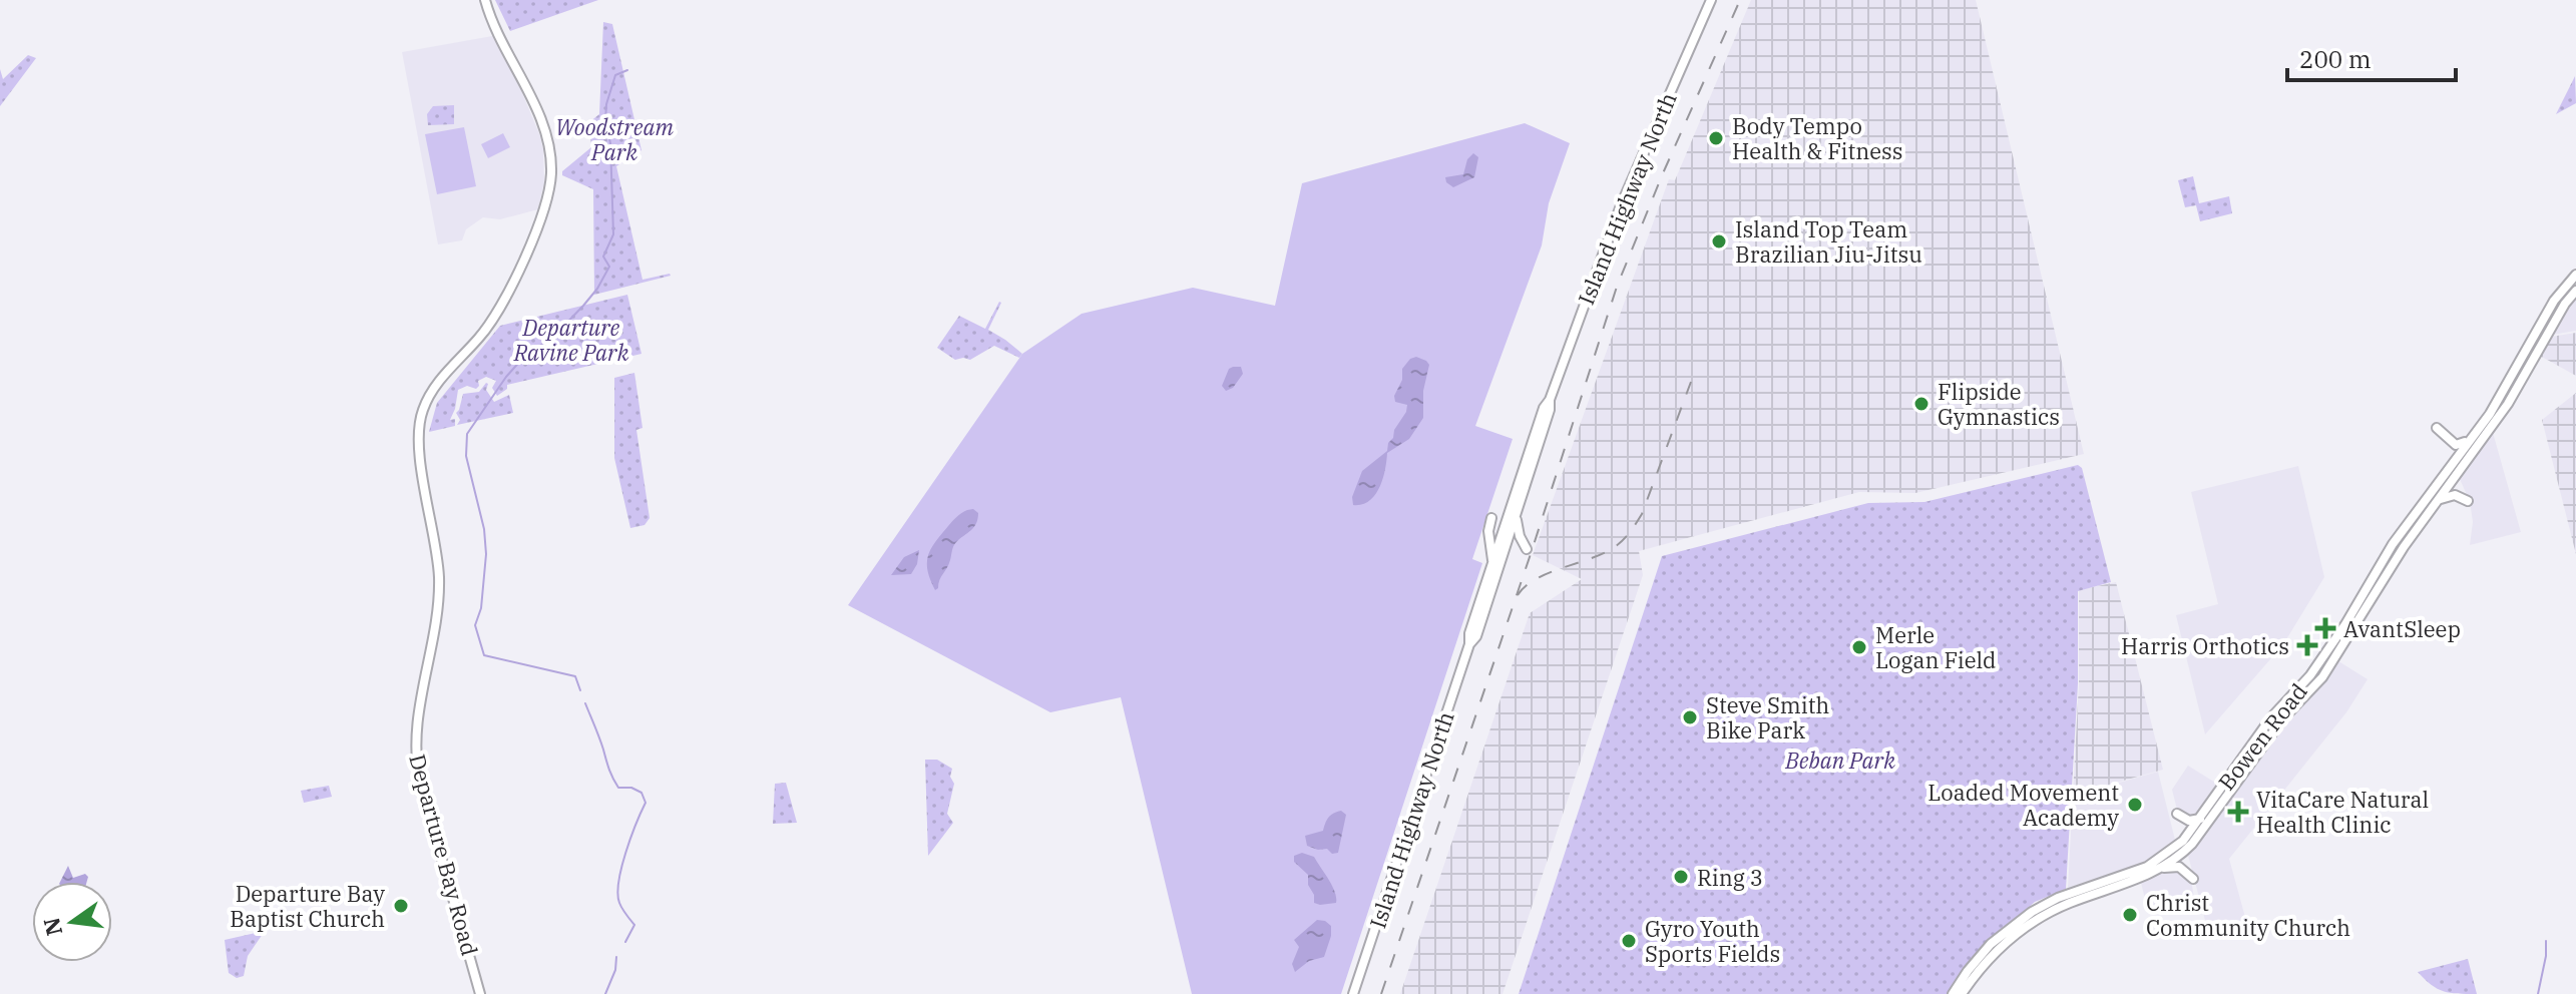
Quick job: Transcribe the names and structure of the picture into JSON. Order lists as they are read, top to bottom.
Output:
{
  "streets": {
    "main road": ["Island Highway North", "Bowen Road", "Departure Bay Road"]
  },
  "parks": ["Woodstream Park", "Departure Ravine Park", "Beban Park"],
  "places": {
    "other": [
      "Body Tempo Health & Fitness",
      "Island Top Team Brazilian Jiu-Jitsu",
      "Flipside Gymnastics",
      "Merle Logan Field",
      "Steve Smith Bike Park",
      "Loaded Movement Academy",
      "Ring 3",
      "Departure Bay Baptist Church",
      "Christ Community Church",
      "Gyro Youth Sports Fields"
    ],
    "health": ["AvantSleep", "Harris Orthotics", "VitaCare Natural Health Clinic"]
  },
  "scale_bar": "200 m",
  "north": "left"
}
